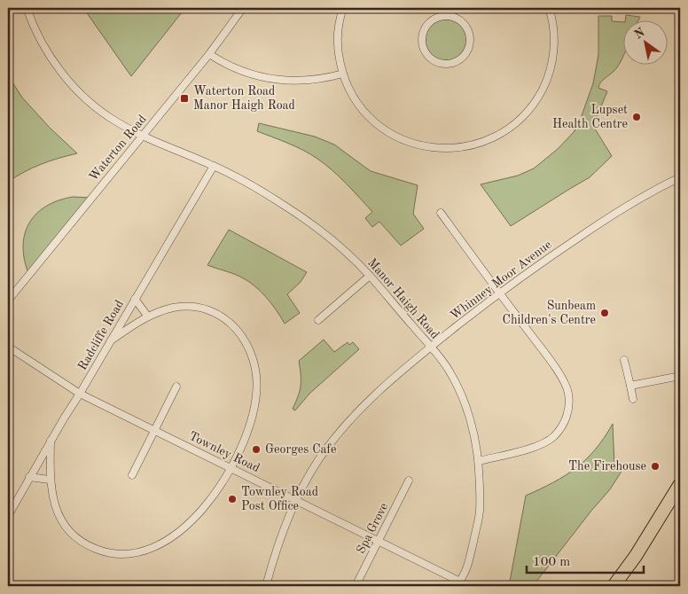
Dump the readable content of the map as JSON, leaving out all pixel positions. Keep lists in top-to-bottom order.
{
  "streets": {
    "street": [
      "Waterton Road",
      "Whinney Moor Avenue",
      "Manor Haigh Road",
      "Radcliffe Road",
      "Townley Road",
      "Spa Grove"
    ]
  },
  "crossings": [
    ["Waterton Road", "Manor Haigh Road"],
    ["Whinney Moor Avenue", "Manor Haigh Road"],
    ["Whinney Moor Avenue", "Townley Road"],
    ["Manor Haigh Road", "Radcliffe Road"],
    ["Manor Haigh Road", "Townley Road"],
    ["Radcliffe Road", "Townley Road"],
    ["Townley Road", "Spa Grove"]
  ],
  "places": {
    "transit": ["Waterton Road Manor Haigh Road"],
    "other": [
      "Lupset Health Centre",
      "Sunbeam Children's Centre",
      "Georges Cafe",
      "The Firehouse",
      "Townley Road Post Office"
    ]
  },
  "scale_bar": "100 m",
  "north": "top left"
}
